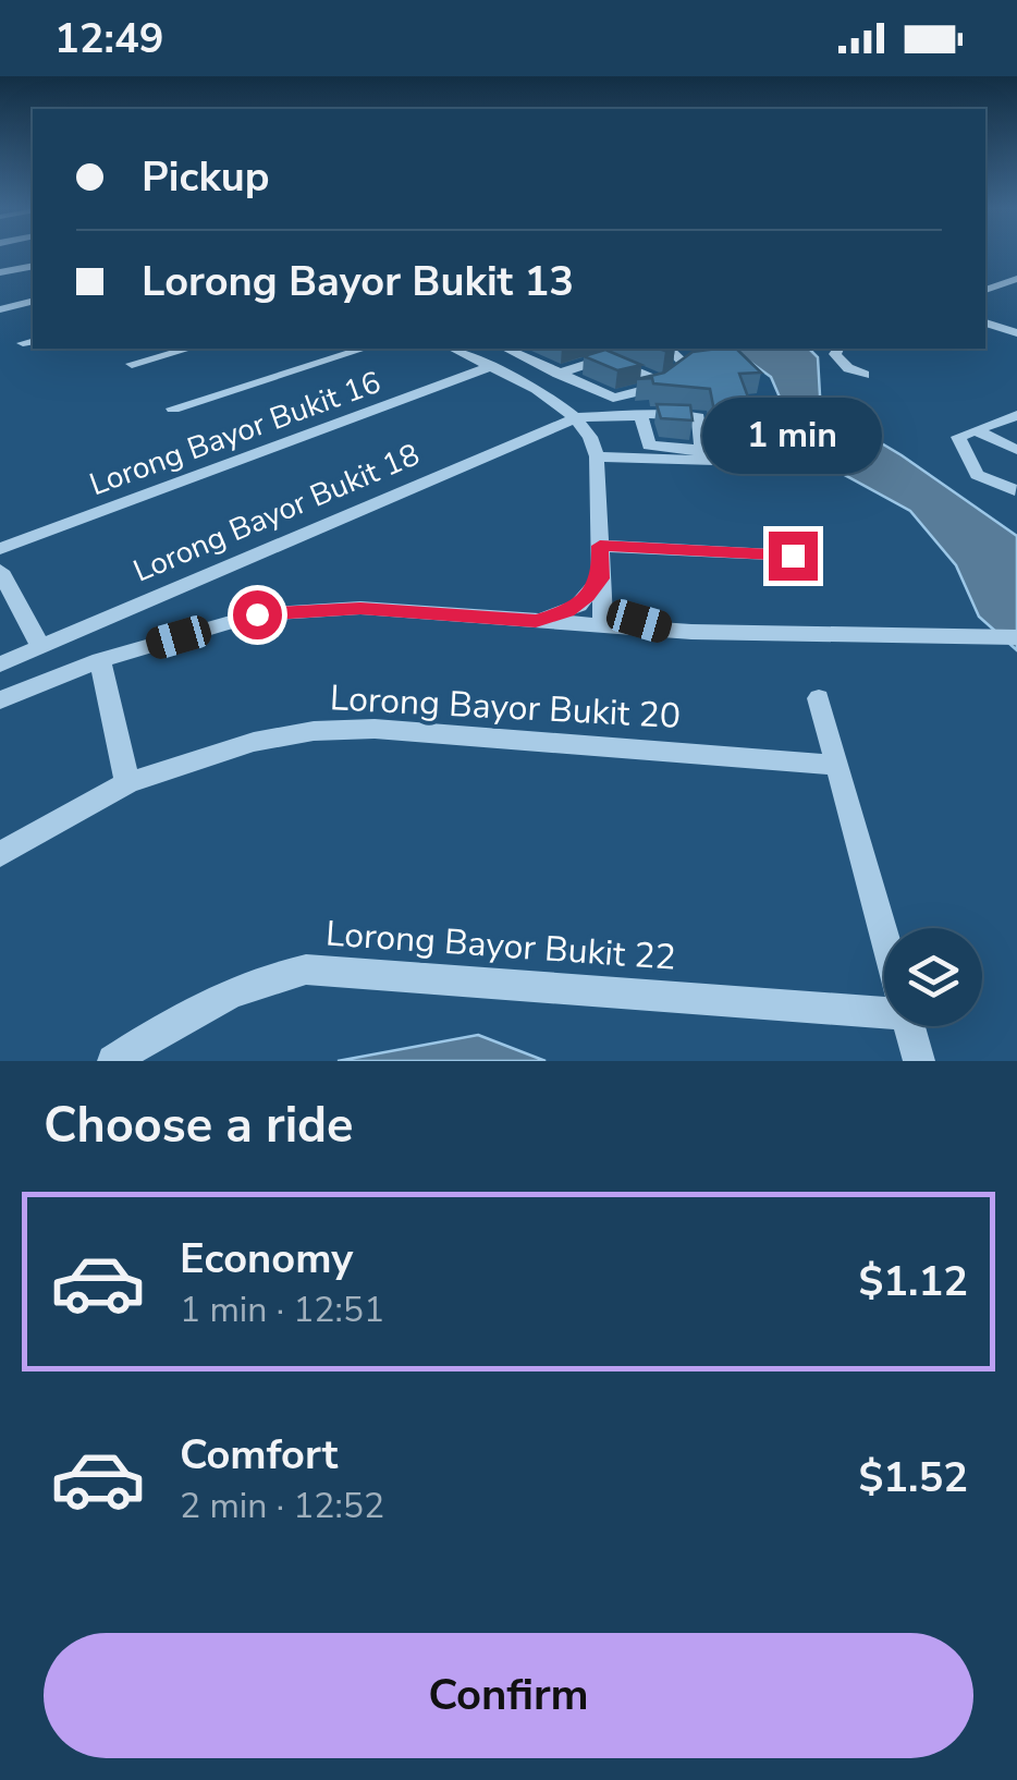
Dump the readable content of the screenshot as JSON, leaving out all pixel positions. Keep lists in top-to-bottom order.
{
  "streets": {
    "street": [
      "Lorong Bayor Bukit 16",
      "Lorong Bayor Bukit 18",
      "Lorong Bayor Bukit 20",
      "Lorong Bayor Bukit 22"
    ]
  },
  "page": {
    "status": "12:49",
    "banner": ["Pickup", "Lorong Bayor Bukit 13"],
    "bubble": "1 min",
    "heading": "Choose a ride",
    "list": [
      {
        "name": "Economy",
        "note": "1 min · 12:51",
        "value": "$1.12"
      },
      {
        "name": "Comfort",
        "note": "2 min · 12:52",
        "value": "$1.52"
      }
    ],
    "buttons": "Confirm"
  }
}
